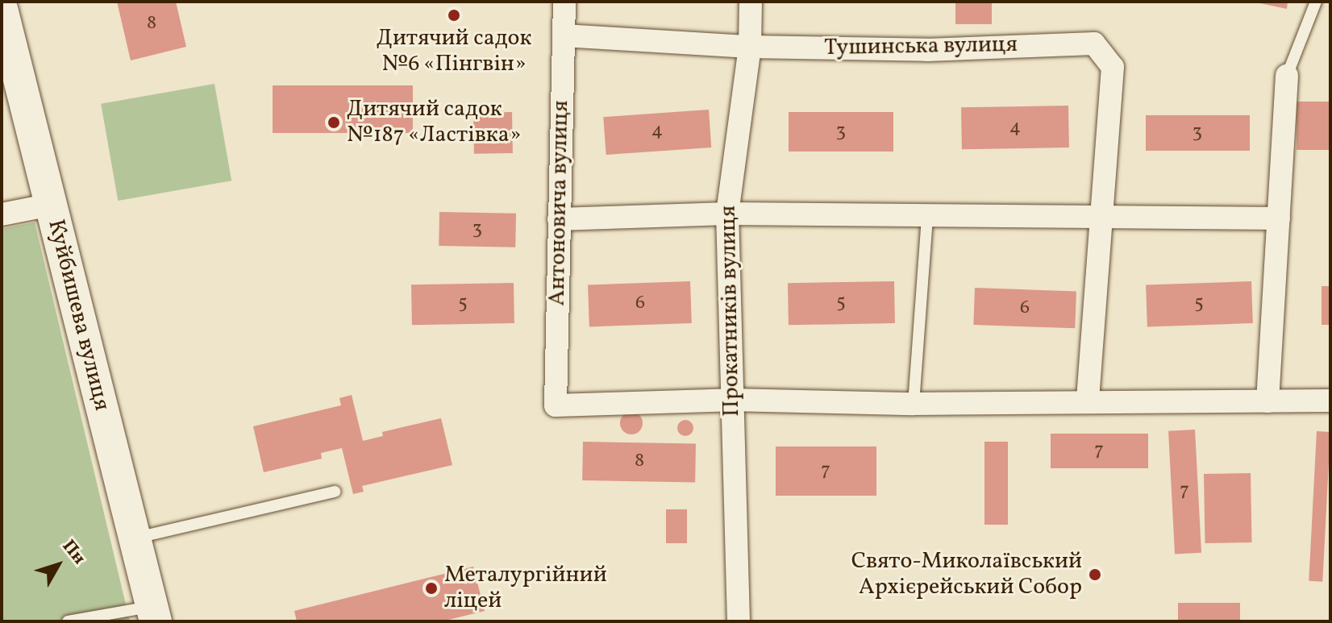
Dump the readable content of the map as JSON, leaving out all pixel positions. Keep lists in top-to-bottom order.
{
  "streets": {
    "main road": ["Куйбишева вулиця"],
    "street": ["Тушинська вулиця", "Антоновича вулиця", "Прокатників вулиця"]
  },
  "crossings": [
    ["Тушинська вулиця", "Антоновича вулиця"],
    ["Тушинська вулиця", "Прокатників вулиця"],
    ["Антоновича вулиця", "Прокатників вулиця"]
  ],
  "places": [
    "Дитячий садок №6 «Пінгвін»",
    "Дитячий садок №187 «Ластівка»",
    "Свято-Миколаївський Архієрейський Собор",
    "Металургійний ліцей"
  ],
  "house_numbers": [
    "8",
    "4",
    "4",
    "3",
    "3",
    "3",
    "5",
    "5",
    "6",
    "5",
    "6",
    "7",
    "8",
    "7",
    "7"
  ],
  "north": "top right"
}
